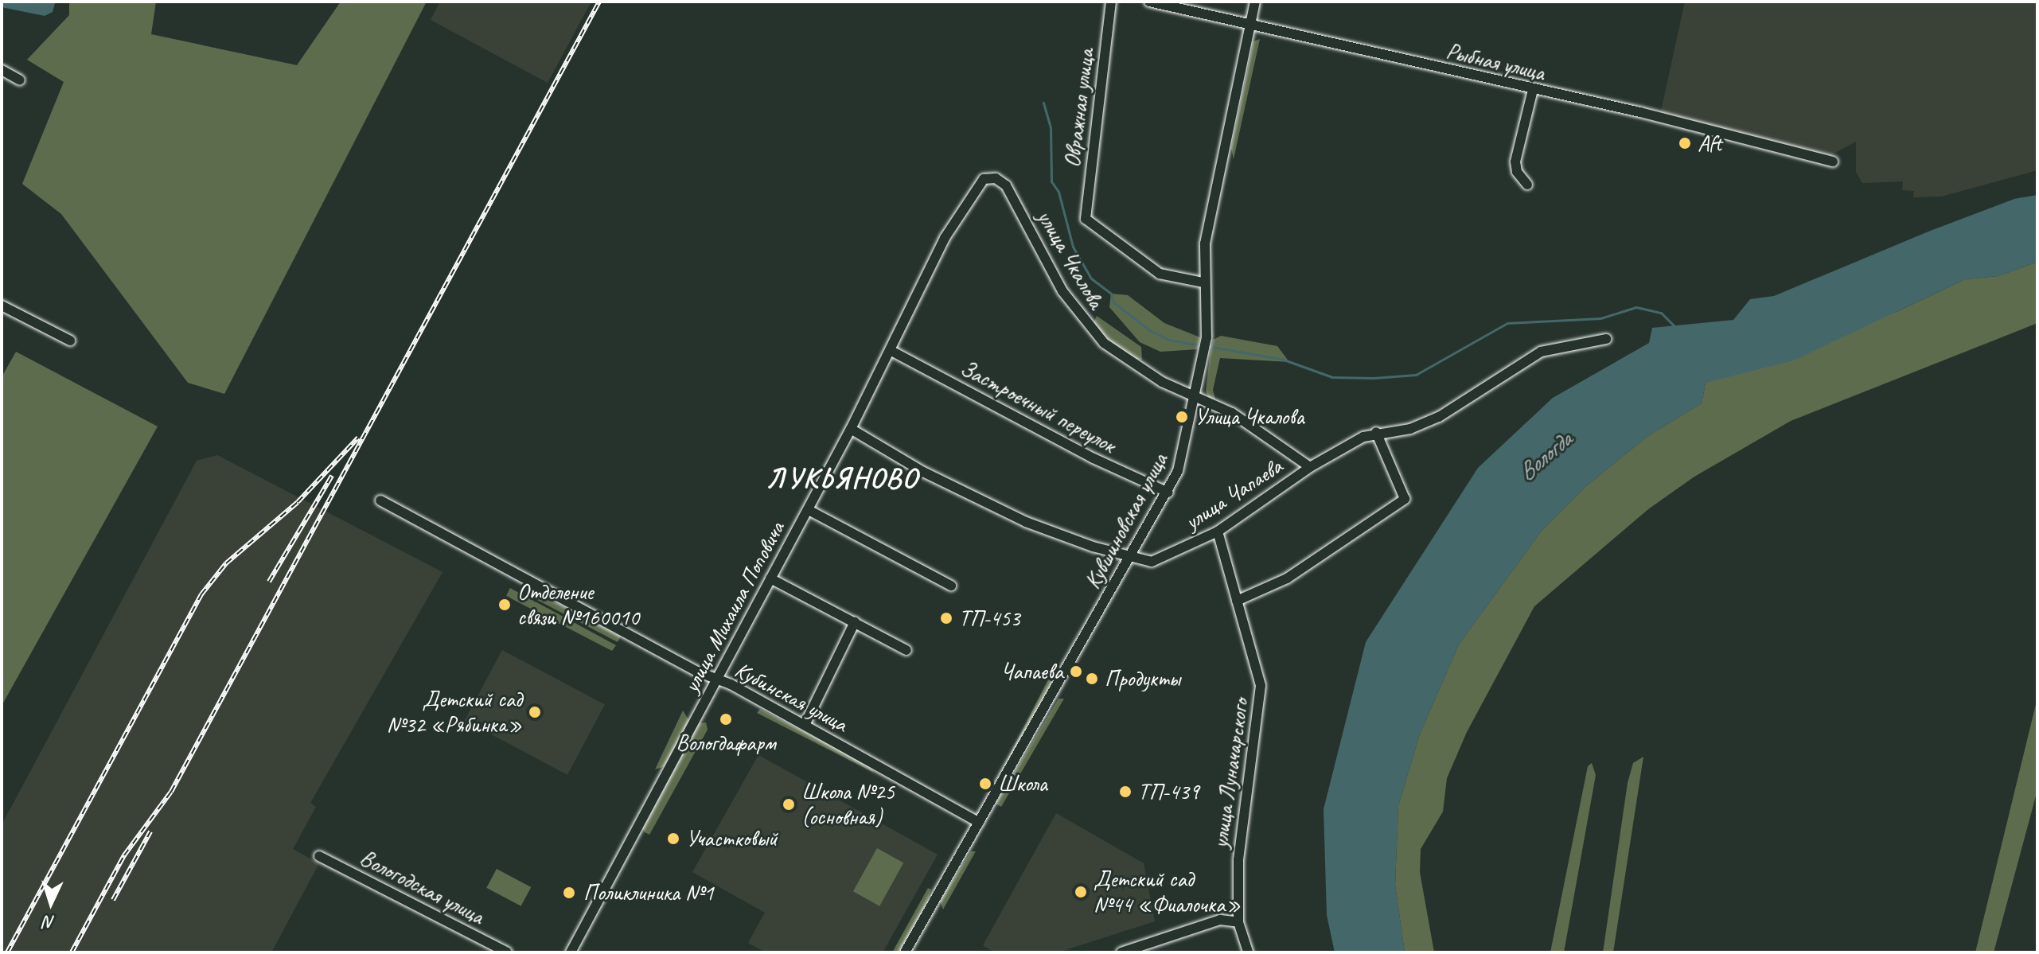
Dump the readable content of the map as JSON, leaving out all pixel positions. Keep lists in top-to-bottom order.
{
  "streets": {
    "street": [
      "Рыбная улица",
      "Овражная улица",
      "улица Чкалова",
      "Застроечный переулок",
      "улица Чапаева",
      "Кувшиновская улица",
      "улица Михаила Поповича",
      "Кубинская улица",
      "улица Луначарского",
      "Вологодская улица"
    ]
  },
  "crossings": [
    ["Рыбная улица", "Кувшиновская улица"],
    ["Овражная улица", "Кувшиновская улица"],
    ["улица Чкалова", "улица Чапаева"],
    ["улица Чкалова", "Кувшиновская улица"],
    ["улица Чкалова", "улица Михаила Поповича"],
    ["Застроечный переулок", "Кувшиновская улица"],
    ["Застроечный переулок", "улица Михаила Поповича"],
    ["улица Чапаева", "Кувшиновская улица"],
    ["улица Чапаева", "улица Михаила Поповича"],
    ["улица Чапаева", "улица Луначарского"],
    ["Кувшиновская улица", "Кубинская улица"],
    ["улица Михаила Поповича", "Кубинская улица"]
  ],
  "districts": ["ЛУКЬЯНОВО"],
  "water": ["Вологда"],
  "places": [
    "Aft",
    "Улица Чкалова",
    "Отделение связи №160010",
    "ТП-453",
    "Чапаева",
    "Продукты",
    "Детский сад №32 «Рябинка»",
    "Вологдафарм",
    "Школа",
    "ТП-439",
    "Школа №25 (основная)",
    "Участковый",
    "Детский сад №44 «Фиалочка»",
    "Поликлиника №1"
  ],
  "north": "bottom"
}
